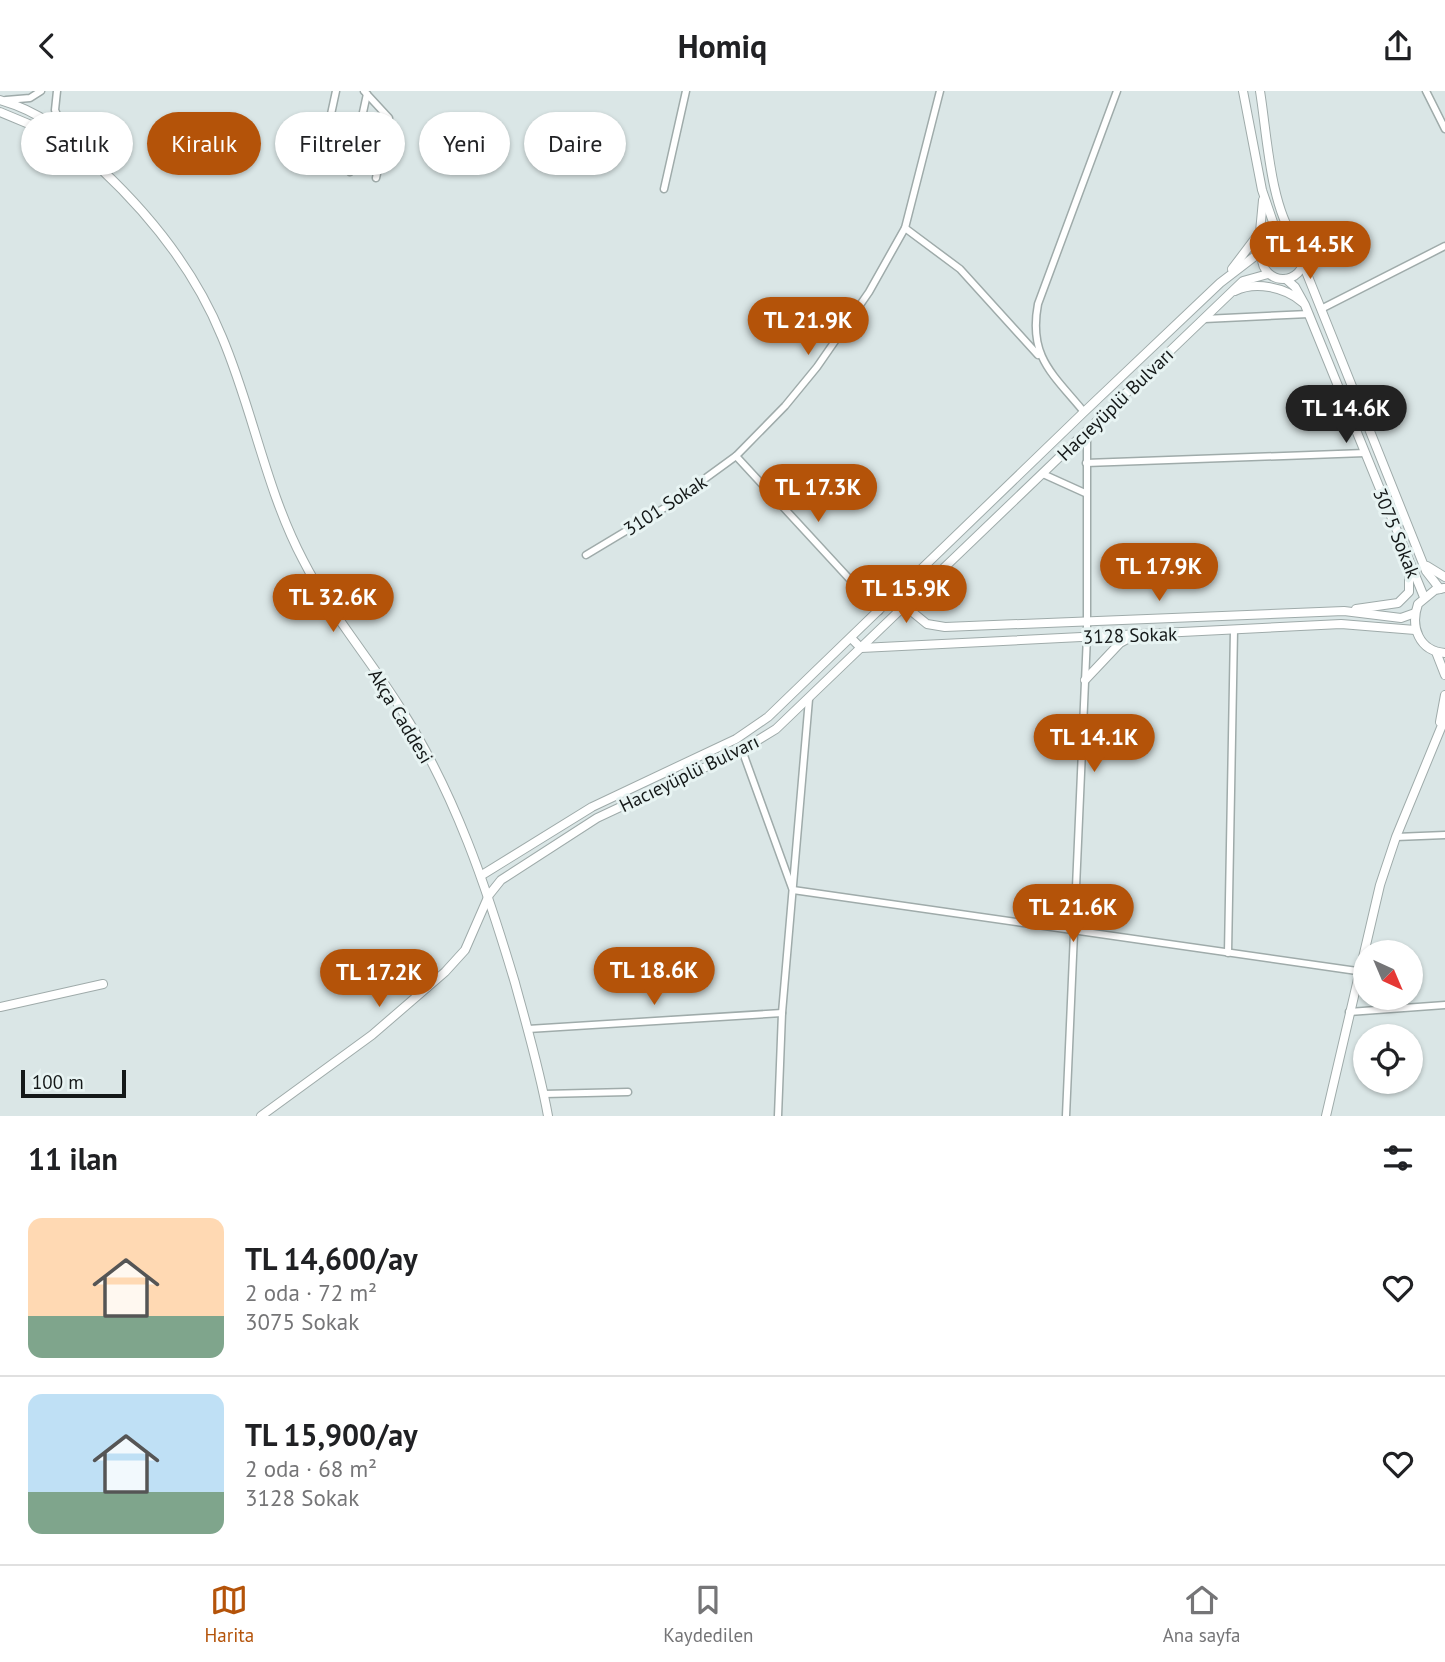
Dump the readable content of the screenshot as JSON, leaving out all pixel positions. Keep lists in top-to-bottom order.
{
  "streets": {
    "street": [
      "Hacıeyüplü Bulvarı",
      "3101 Sokak",
      "3075 Sokak",
      "3128 Sokak",
      "Akça Caddesi"
    ]
  },
  "crossings": [
    ["Hacıeyüplü Bulvarı", "3075 Sokak"],
    ["Hacıeyüplü Bulvarı", "3128 Sokak"],
    ["Hacıeyüplü Bulvarı", "Akça Caddesi"],
    ["3075 Sokak", "3128 Sokak"]
  ],
  "scale_bar": "100 m",
  "north": "bottom right",
  "page": {
    "header": "Homiq",
    "chip": [
      "Satılık",
      "Kiralık",
      "Filtreler",
      "Yeni",
      "Daire"
    ],
    "price": [
      "TL 14.5K",
      "TL 21.9K",
      "TL 14.6K",
      "TL 17.3K",
      "TL 17.9K",
      "TL 15.9K",
      "TL 32.6K",
      "TL 14.1K",
      "TL 21.6K",
      "TL 18.6K",
      "TL 17.2K"
    ],
    "scale": "100 m",
    "heading": "11 ilan",
    "list": [
      {
        "name": "TL 14,600/ay",
        "note": "2 oda · 72 m² · 3075 Sokak"
      },
      {
        "name": "TL 15,900/ay",
        "note": "2 oda · 68 m² · 3128 Sokak"
      }
    ],
    "tabs": ["Harita", "Kaydedilen", "Ana sayfa"]
  }
}
